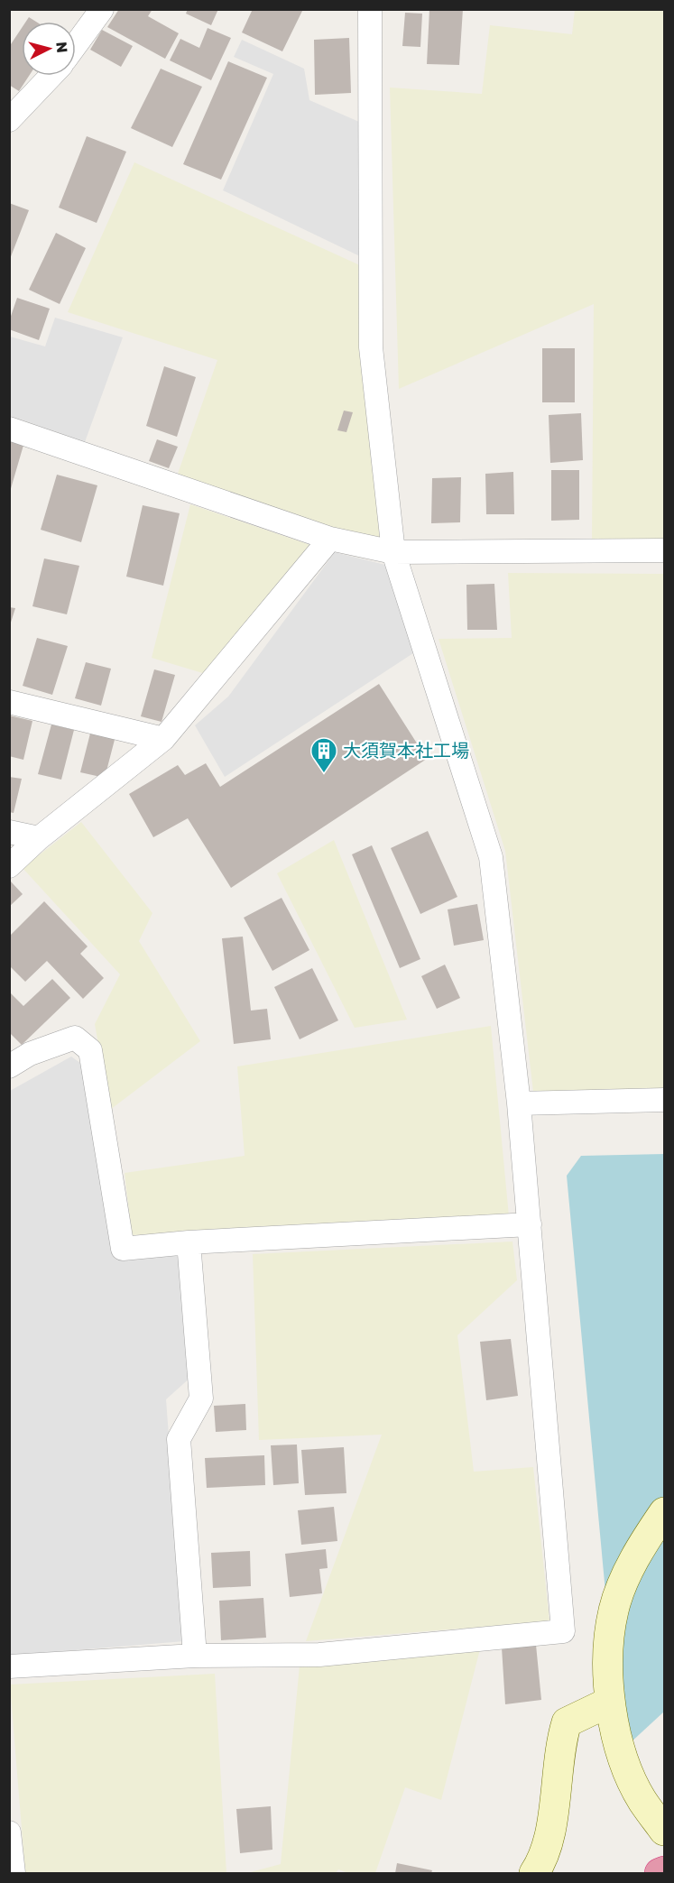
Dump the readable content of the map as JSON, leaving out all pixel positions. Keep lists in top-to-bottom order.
{
  "places": {
    "building": ["大須賀本社工場"]
  },
  "north": "right"
}
